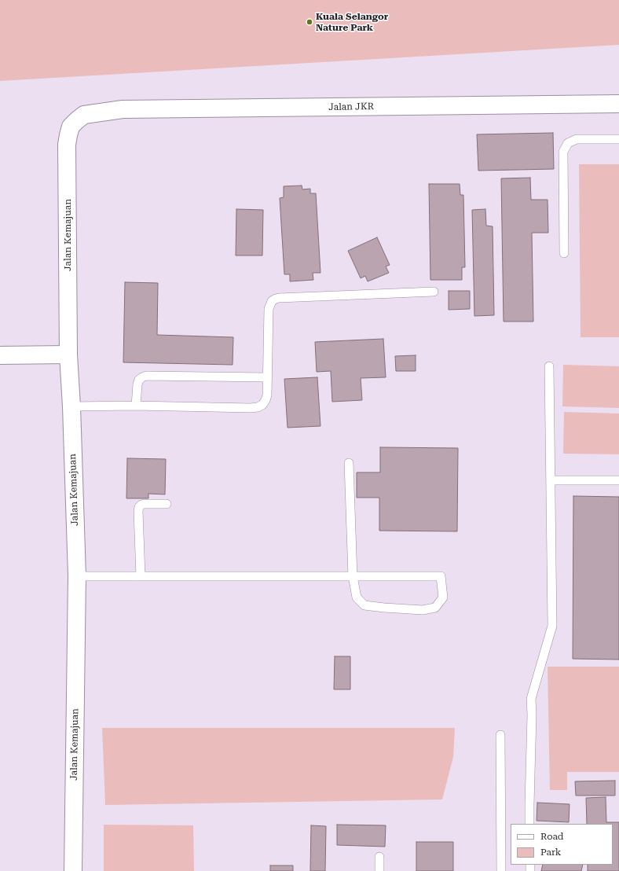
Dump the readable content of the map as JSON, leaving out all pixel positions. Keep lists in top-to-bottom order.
{
  "streets": {
    "street": ["Jalan JKR", "Jalan Kemajuan"]
  },
  "crossings": [
    ["Jalan JKR", "Jalan Kemajuan"]
  ],
  "places": ["Kuala Selangor Nature Park"],
  "legend": ["Road", "Park"]
}
